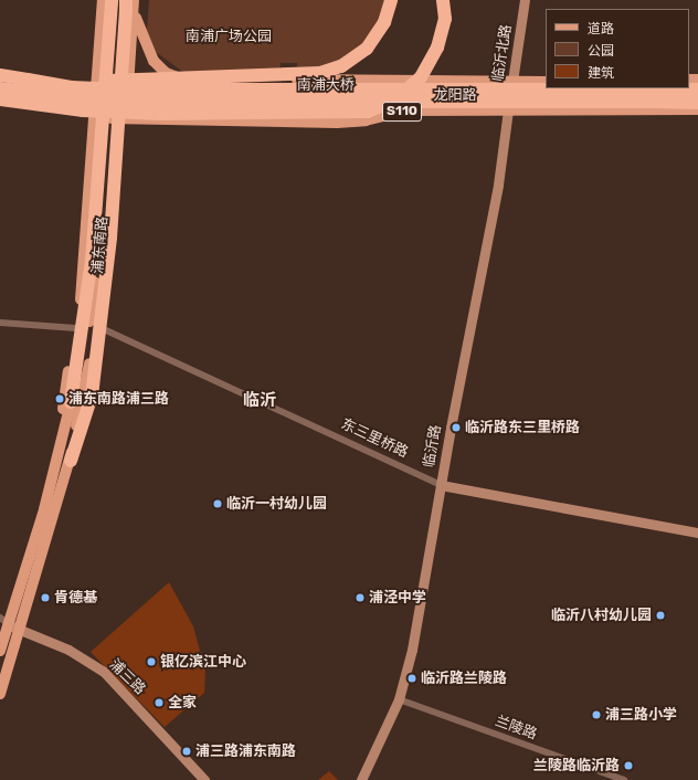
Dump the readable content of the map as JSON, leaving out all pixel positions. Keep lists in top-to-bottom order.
{
  "streets": {
    "highway": ["南浦大桥"],
    "main road": ["龙阳路", "S110", "浦东南路"],
    "street": [
      "临沂北路",
      "东三里桥路",
      "临沂路",
      "浦三路",
      "兰陵路"
    ]
  },
  "crossings": [
    ["临沂北路", "龙阳路"],
    ["临沂北路", "临沂路"],
    ["龙阳路", "浦东南路"],
    ["龙阳路", "临沂路"],
    ["浦东南路", "东三里桥路"],
    ["浦东南路", "浦三路"],
    ["东三里桥路", "临沂路"],
    ["临沂路", "兰陵路"]
  ],
  "districts": ["临沂"],
  "parks": ["南浦广场公园"],
  "places": [
    "浦东南路浦三路",
    "临沂路东三里桥路",
    "临沂一村幼儿园",
    "肯德基",
    "浦泾中学",
    "临沂八村幼儿园",
    "银亿滨江中心",
    "临沂路兰陵路",
    "全家",
    "浦三路小学",
    "浦三路浦东南路",
    "兰陵路临沂路"
  ],
  "legend": ["道路", "公园", "建筑"]
}
